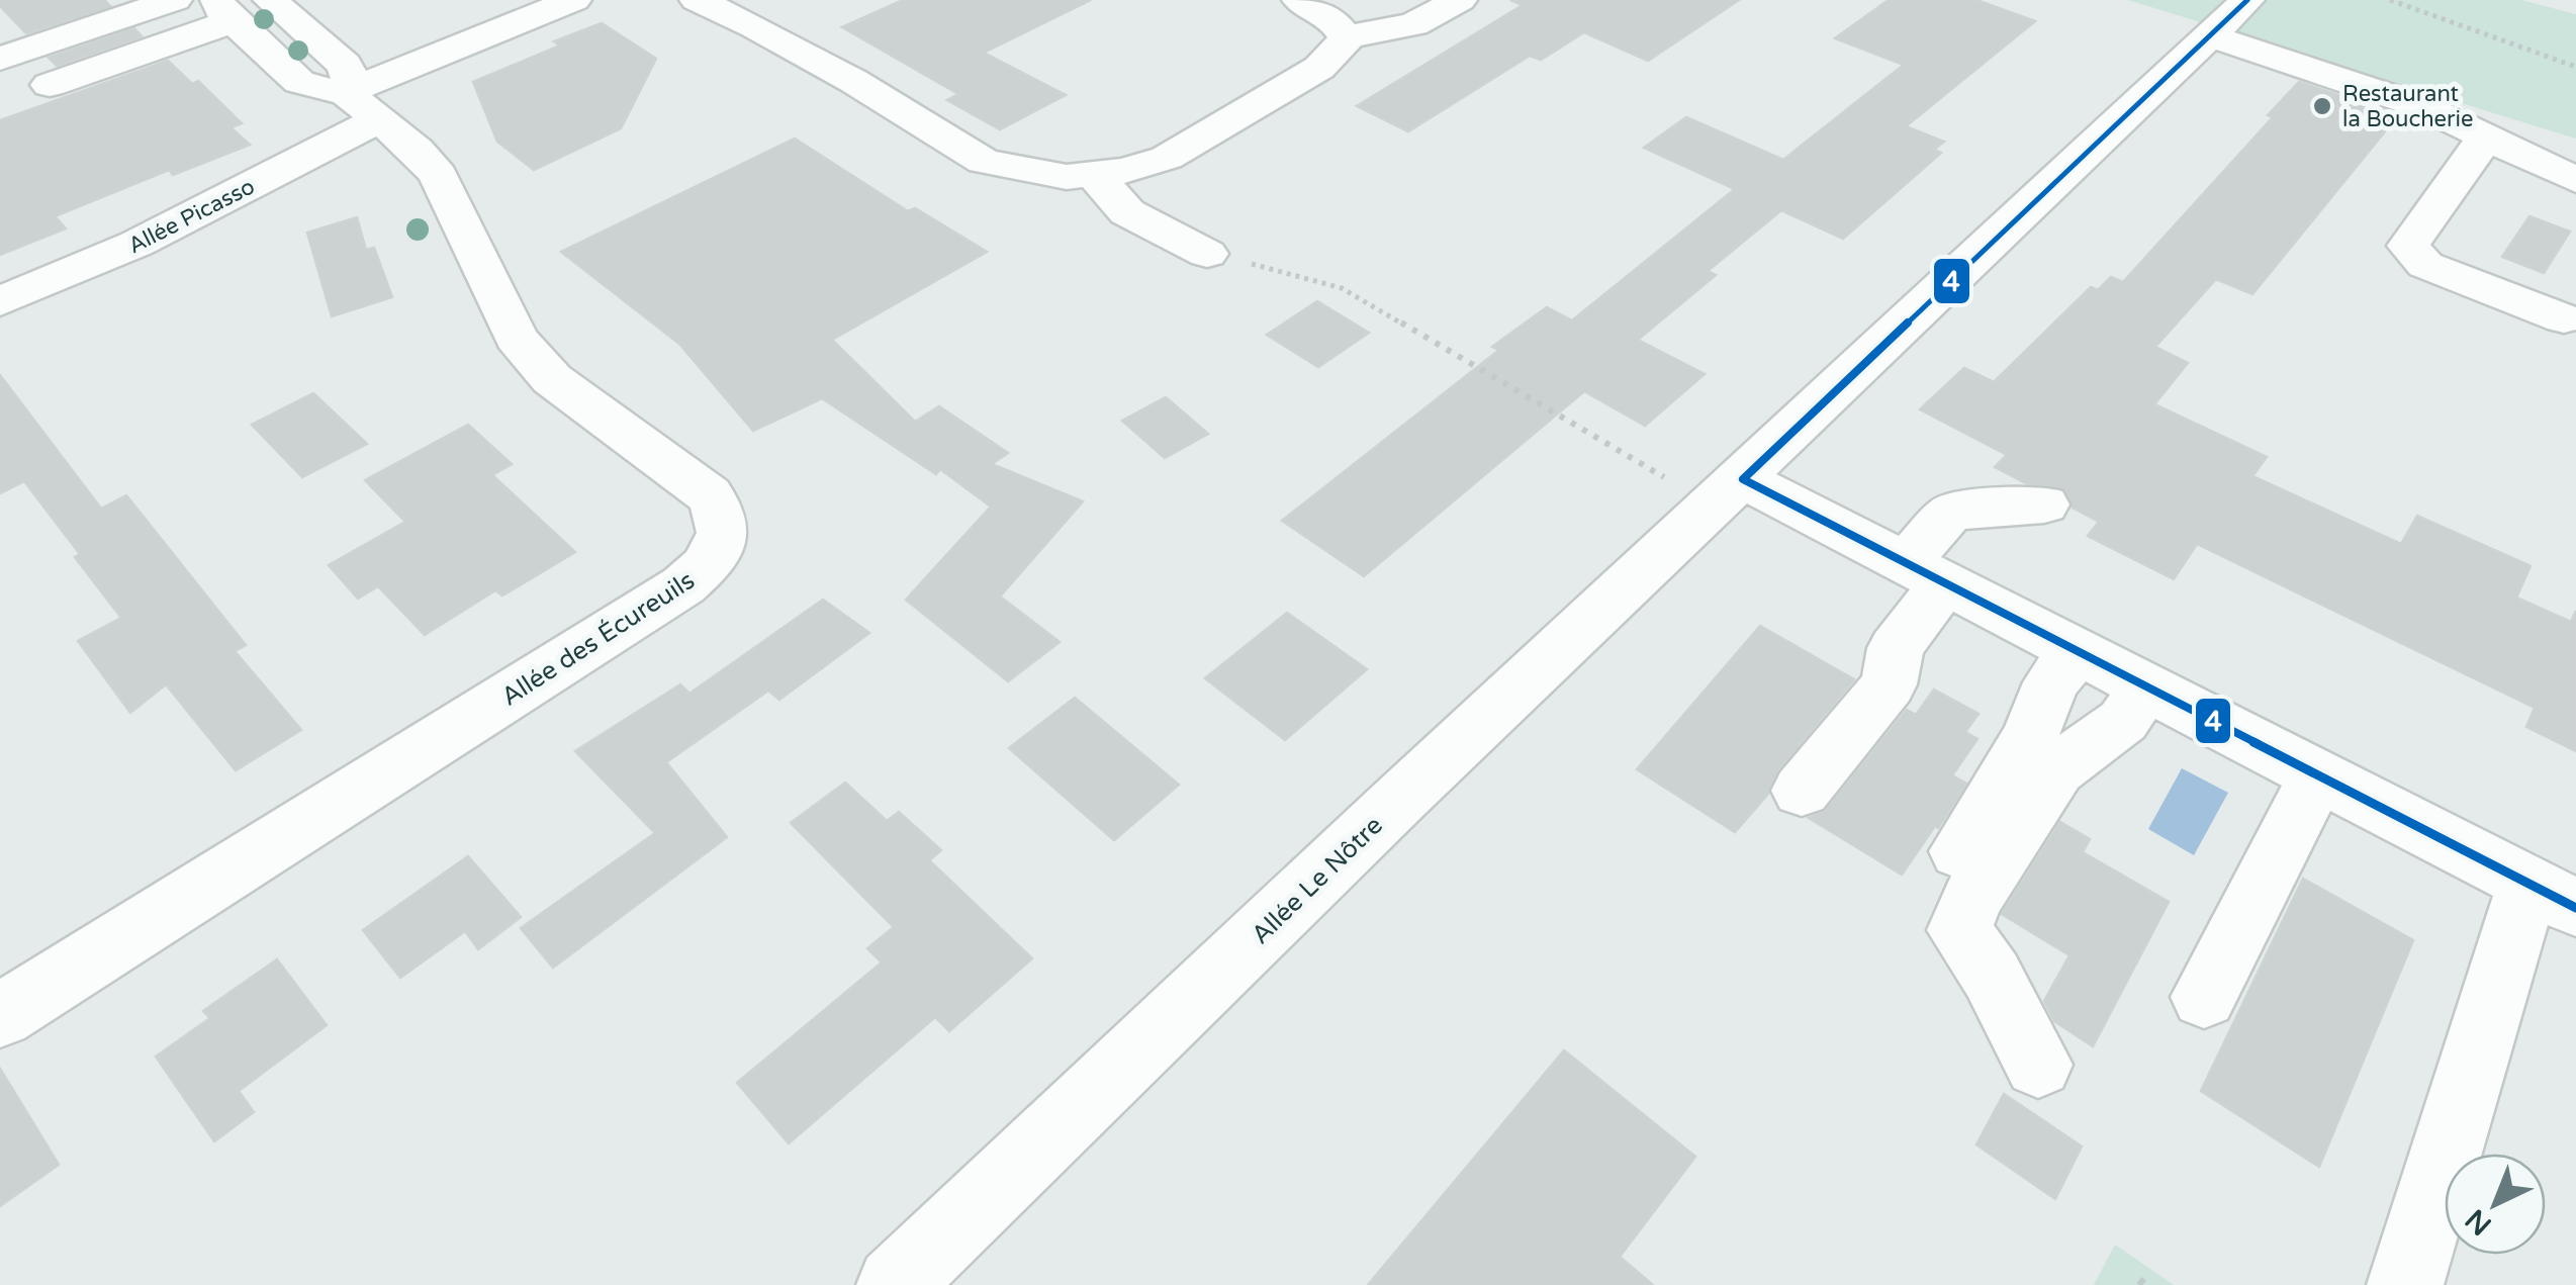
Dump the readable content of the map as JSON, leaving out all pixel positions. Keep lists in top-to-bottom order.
{
  "streets": {
    "street": ["Allée Picasso", "Allée des Écureuils", "Allée Le Nôtre"]
  },
  "crossings": [
    ["Allée Picasso", "Allée des Écureuils"]
  ],
  "places": ["Restaurant la Boucherie"],
  "lines": ["transit line 4"],
  "north": "bottom left"
}
